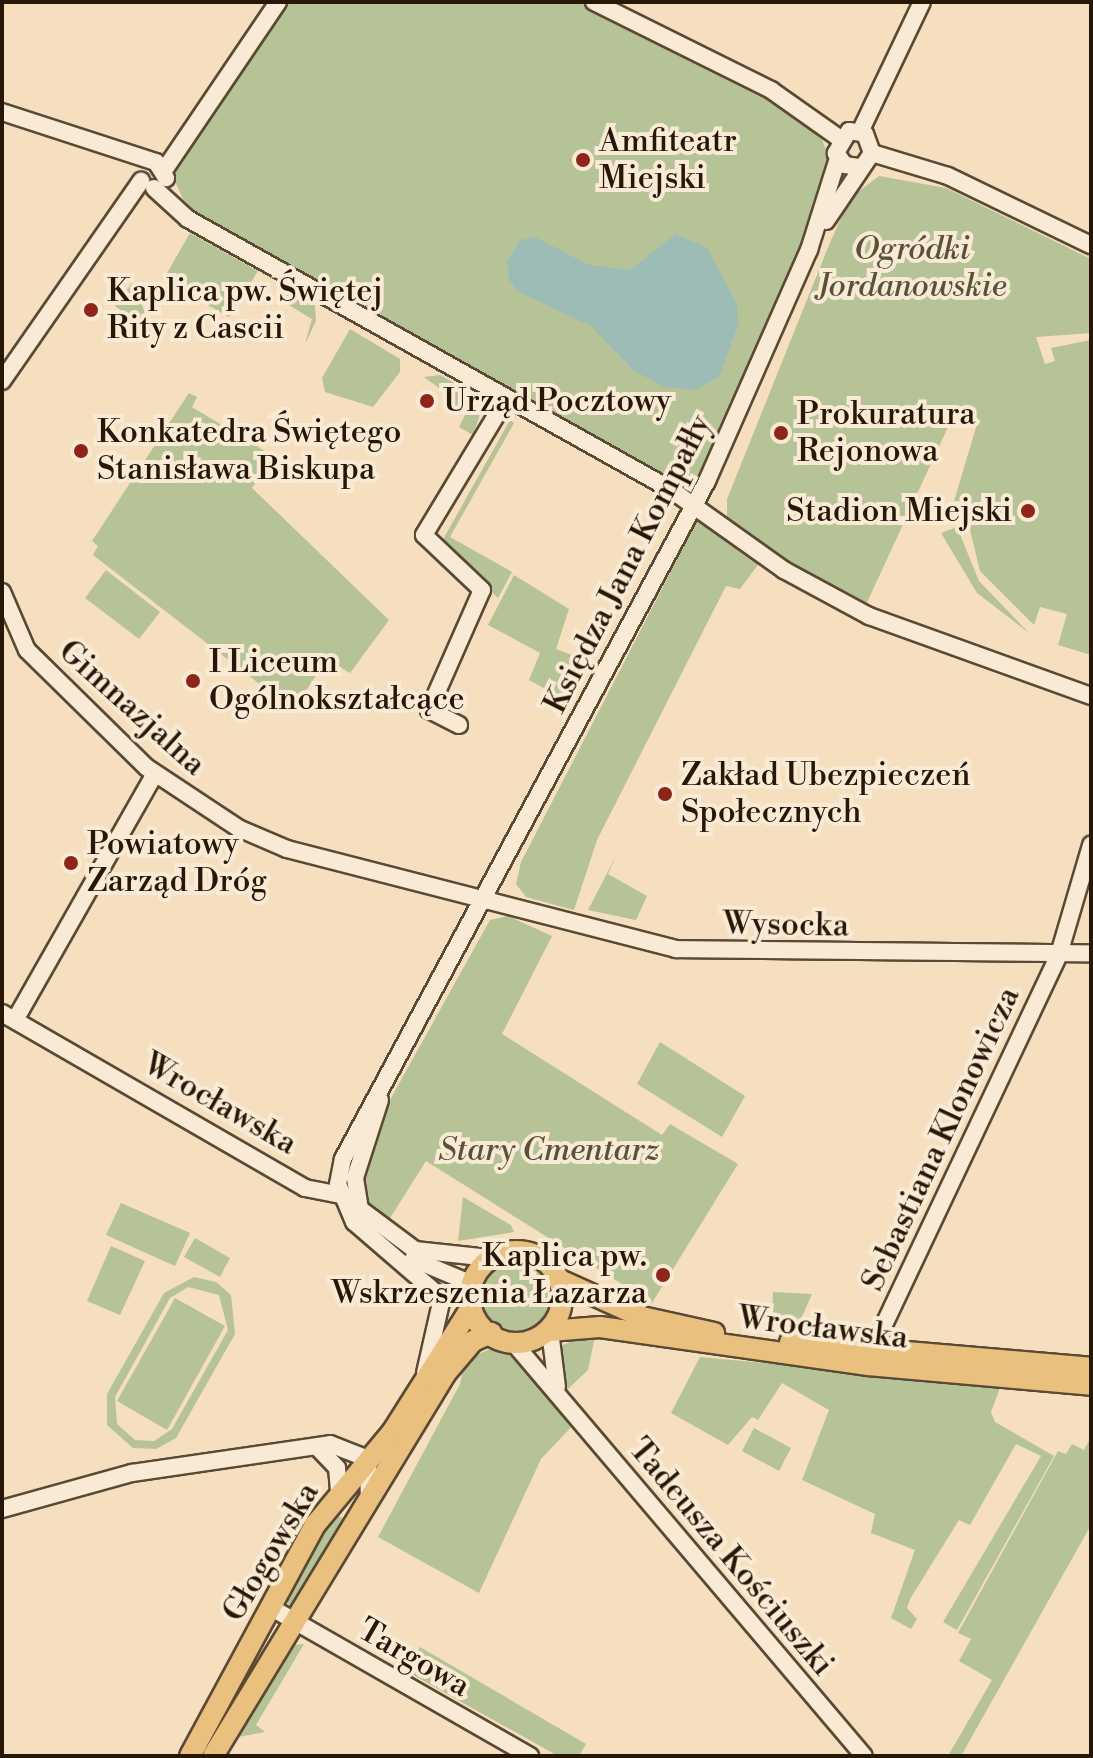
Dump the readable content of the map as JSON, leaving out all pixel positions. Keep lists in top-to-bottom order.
{
  "streets": {
    "main road": ["Wrocławska", "Głogowska"],
    "street": [
      "Księdza Jana Kompałły",
      "Gimnazjalna",
      "Wysocka",
      "Sebastiana Klonowicza",
      "Tadeusza Kościuszki",
      "Targowa"
    ]
  },
  "crossings": [
    ["Księdza Jana Kompałły", "Gimnazjalna"],
    ["Księdza Jana Kompałły", "Wysocka"],
    ["Księdza Jana Kompałły", "Wrocławska"],
    ["Gimnazjalna", "Wysocka"],
    ["Wysocka", "Sebastiana Klonowicza"],
    ["Wrocławska", "Sebastiana Klonowicza"],
    ["Wrocławska", "Głogowska"],
    ["Wrocławska", "Tadeusza Kościuszki"],
    ["Głogowska", "Tadeusza Kościuszki"],
    ["Głogowska", "Targowa"]
  ],
  "parks": ["Ogródki Jordanowskie", "Stary Cmentarz"],
  "places": [
    "Amfiteatr Miejski",
    "Kaplica pw. Świętej Rity z Cascii",
    "Urząd Pocztowy",
    "Prokuratura Rejonowa",
    "Konkatedra Świętego Stanisława Biskupa",
    "Stadion Miejski",
    "I Liceum Ogólnokształcące",
    "Zakład Ubezpieczeń Społecznych",
    "Powiatowy Zarząd Dróg",
    "Kaplica pw. Wskrzeszenia Łazarza"
  ]
}
